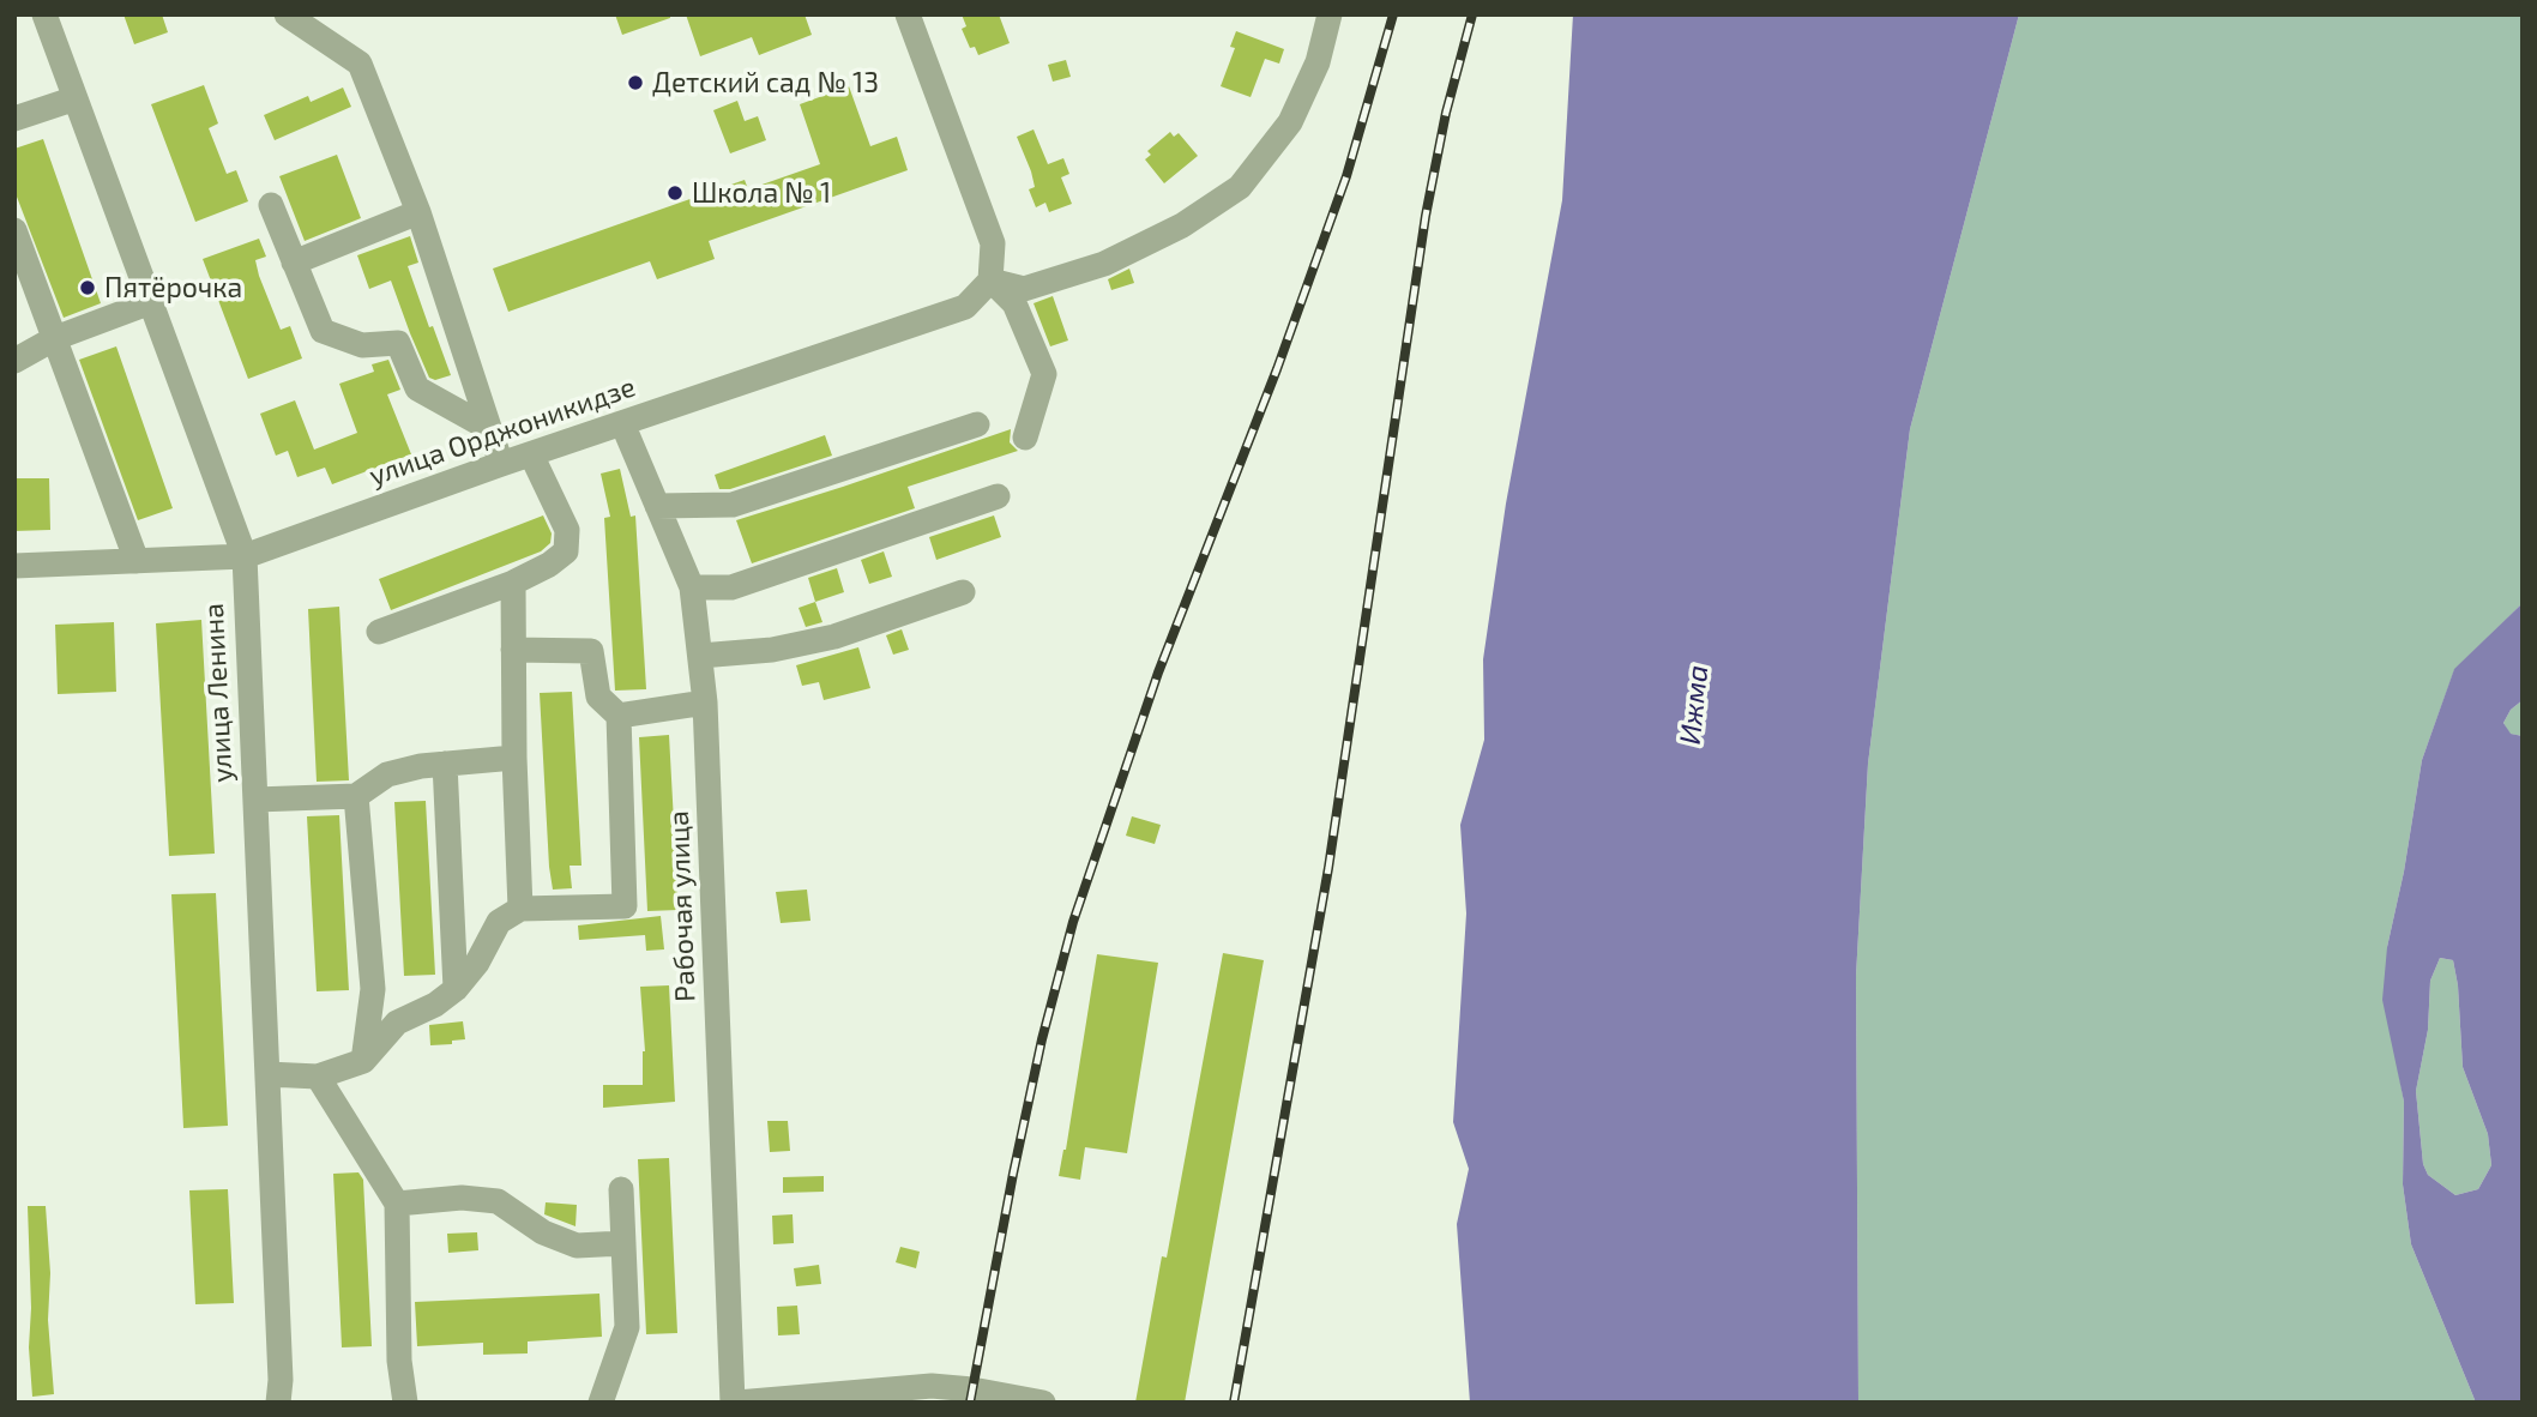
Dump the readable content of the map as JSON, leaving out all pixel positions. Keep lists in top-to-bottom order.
{
  "streets": {
    "street": ["улица Орджоникидзе", "улица Ленина", "Рабочая улица"]
  },
  "crossings": [
    ["улица Орджоникидзе", "улица Ленина"],
    ["улица Орджоникидзе", "Рабочая улица"]
  ],
  "water": ["Ижма"],
  "places": ["Детский сад № 13", "Школа № 1", "Пятёрочка"]
}
